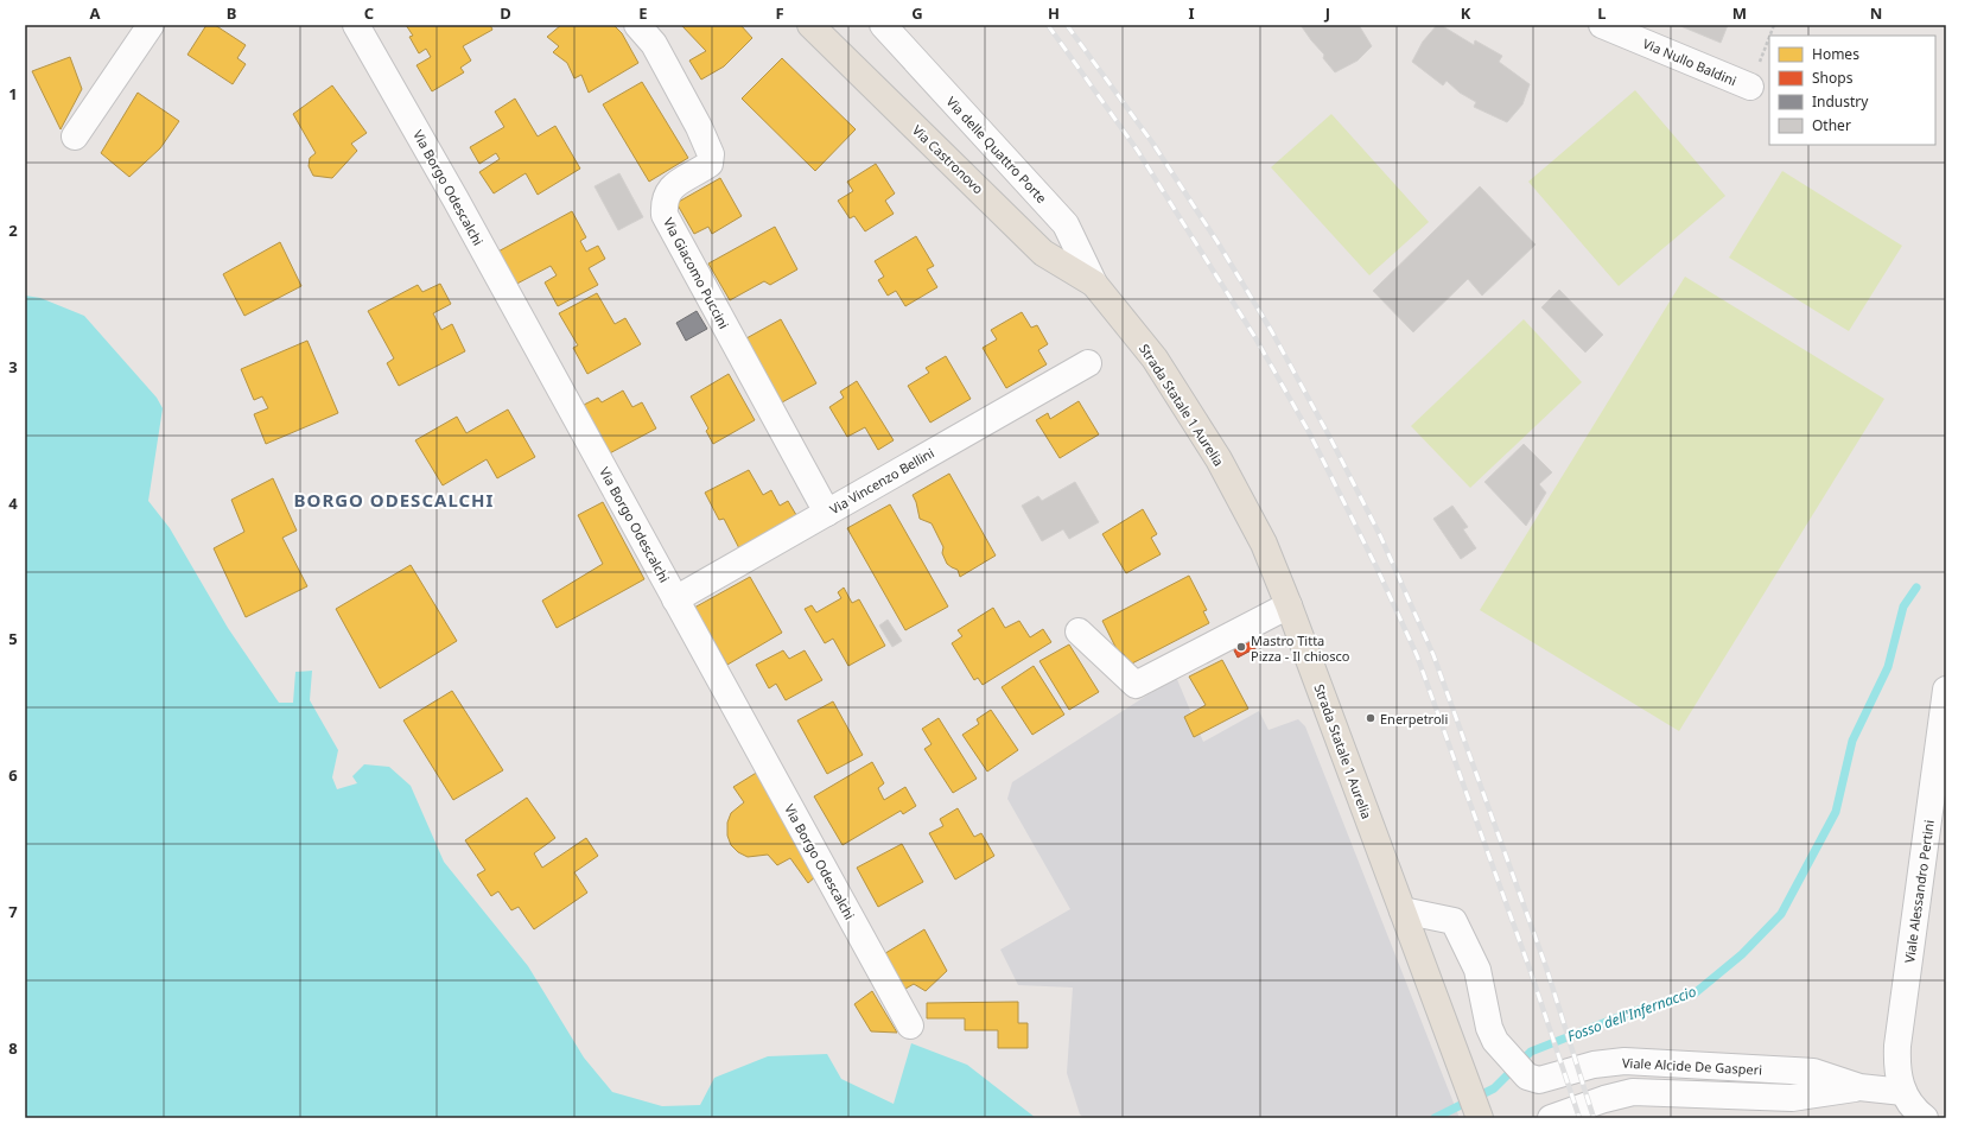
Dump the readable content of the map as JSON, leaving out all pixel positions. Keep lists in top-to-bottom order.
{
  "streets": {
    "main road": ["Via Castronovo", "Strada Statale 1 Aurelia"],
    "street": [
      "Via Nullo Baldini",
      "Via delle Quattro Porte",
      "Via Borgo Odescalchi",
      "Via Giacomo Puccini",
      "Via Vincenzo Bellini",
      "Viale Alessandro Pertini",
      "Viale Alcide De Gasperi"
    ]
  },
  "crossings": [
    ["Via delle Quattro Porte", "Via Castronovo"],
    ["Via delle Quattro Porte", "Strada Statale 1 Aurelia"],
    ["Via Castronovo", "Strada Statale 1 Aurelia"],
    ["Via Borgo Odescalchi", "Via Vincenzo Bellini"],
    ["Via Giacomo Puccini", "Via Vincenzo Bellini"],
    ["Strada Statale 1 Aurelia", "Viale Alcide De Gasperi"],
    ["Viale Alessandro Pertini", "Viale Alcide De Gasperi"]
  ],
  "districts": ["BORGO ODESCALCHI"],
  "water": ["Fosso dell'Infernaccio"],
  "places": ["Mastro Titta Pizza - Il chiosco", "Enerpetroli"],
  "legend": [
    "Homes",
    "Shops",
    "Industry",
    "Other"
  ],
  "grid": {
    "columns": [
      "A",
      "B",
      "C",
      "D",
      "E",
      "F",
      "G",
      "H",
      "I",
      "J",
      "K",
      "L",
      "M",
      "N"
    ],
    "rows": [
      "1",
      "2",
      "3",
      "4",
      "5",
      "6",
      "7",
      "8"
    ]
  }
}
